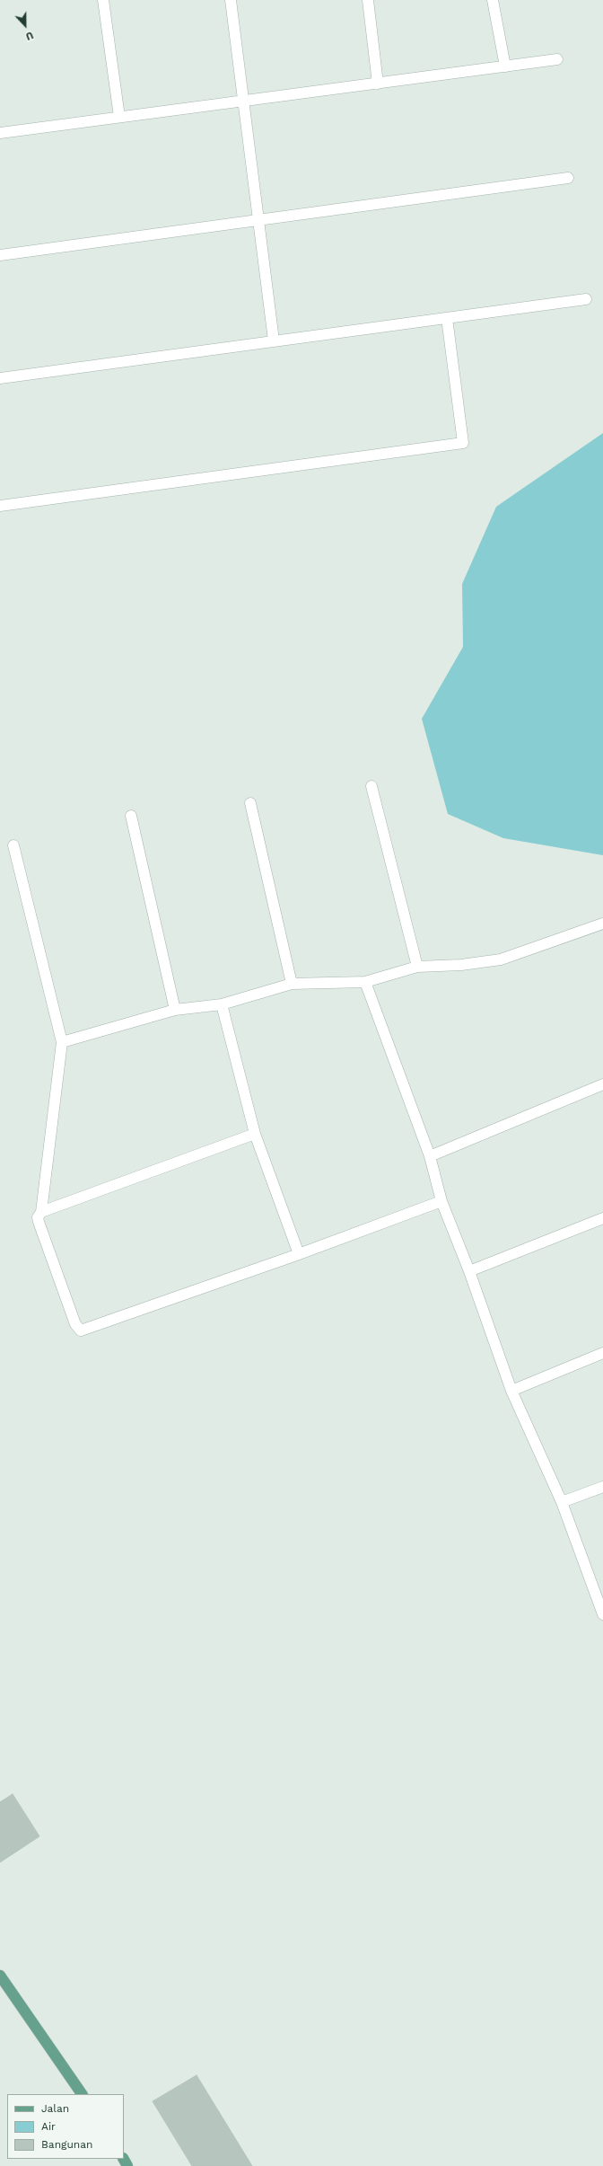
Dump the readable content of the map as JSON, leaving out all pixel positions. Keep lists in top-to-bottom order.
{
  "legend": ["Jalan", "Air", "Bangunan"],
  "north": "bottom"
}
